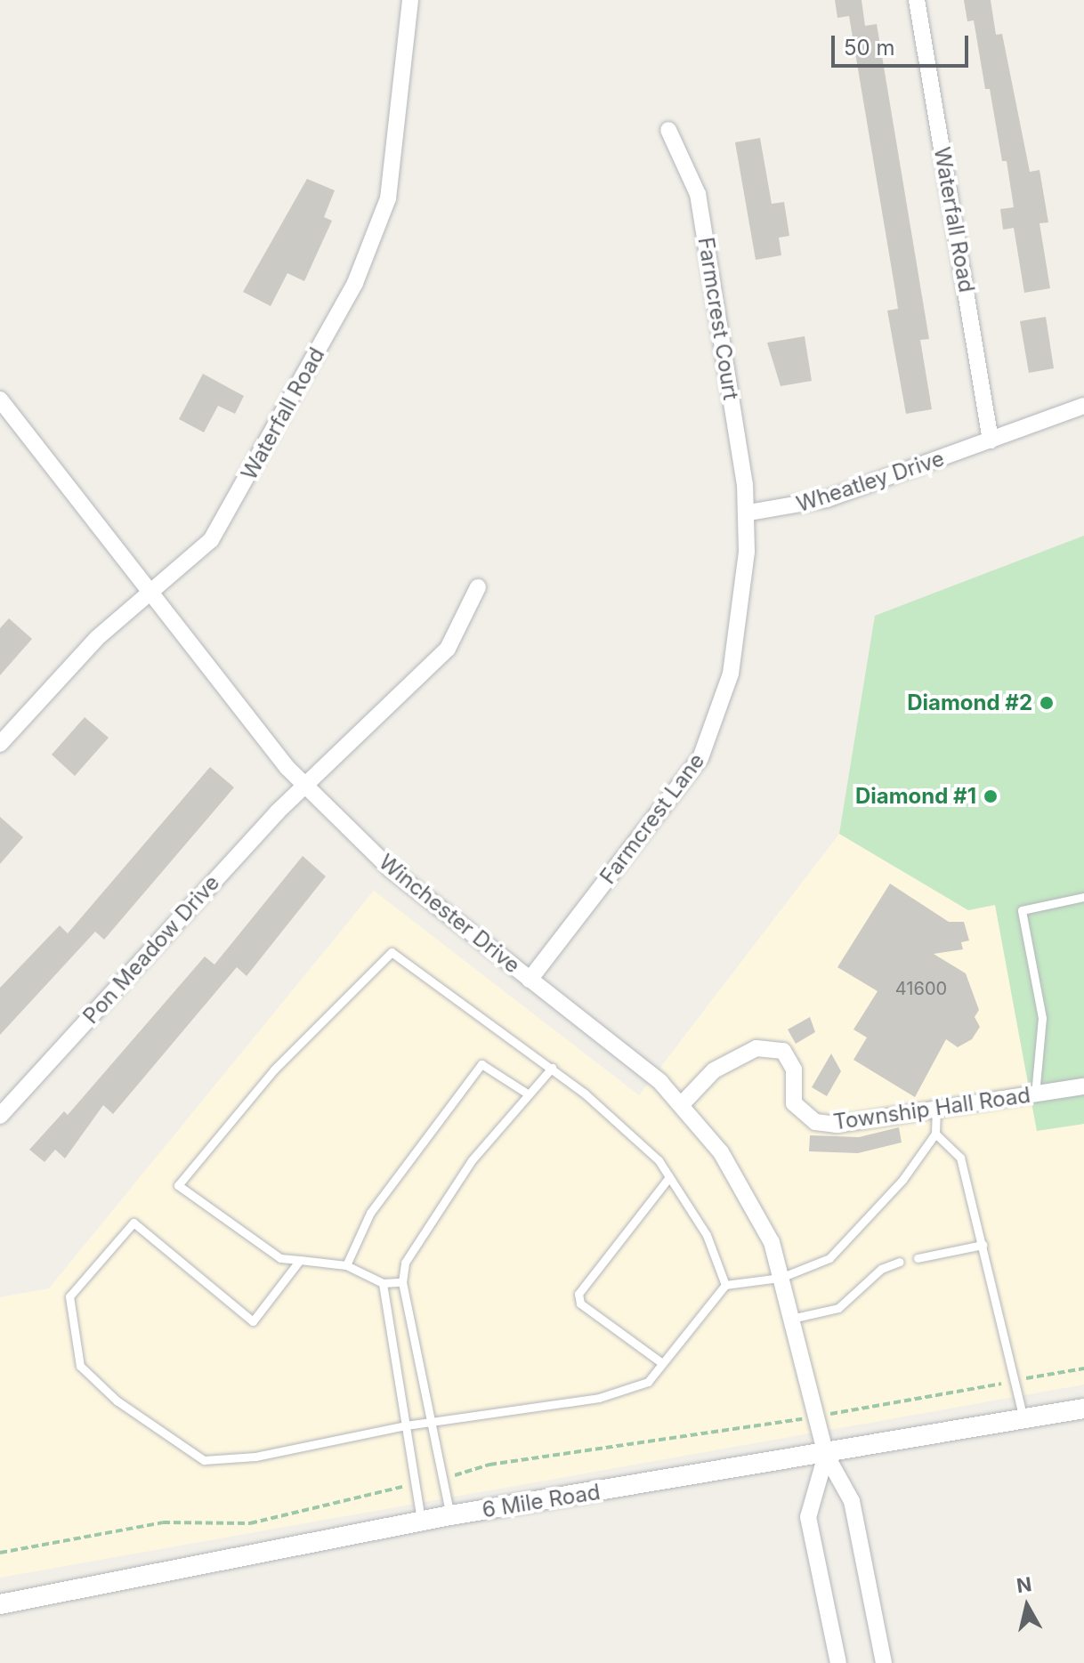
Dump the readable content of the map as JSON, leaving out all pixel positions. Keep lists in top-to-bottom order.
{
  "streets": {
    "street": [
      "Waterfall Road",
      "Farmcrest Court",
      "Wheatley Drive",
      "Farmcrest Lane",
      "Winchester Drive",
      "Pon Meadow Drive",
      "Township Hall Road",
      "6 Mile Road"
    ]
  },
  "crossings": [
    ["Waterfall Road", "Wheatley Drive"],
    ["Waterfall Road", "Winchester Drive"],
    ["Farmcrest Court", "Wheatley Drive"],
    ["Farmcrest Court", "Farmcrest Lane"],
    ["Wheatley Drive", "Farmcrest Lane"],
    ["Farmcrest Lane", "Winchester Drive"],
    ["Winchester Drive", "Pon Meadow Drive"],
    ["Winchester Drive", "Township Hall Road"],
    ["Winchester Drive", "6 Mile Road"]
  ],
  "places": ["Diamond #2", "Diamond #1"],
  "house_numbers": ["41600"],
  "scale_bar": "50 m",
  "north": "top"
}
